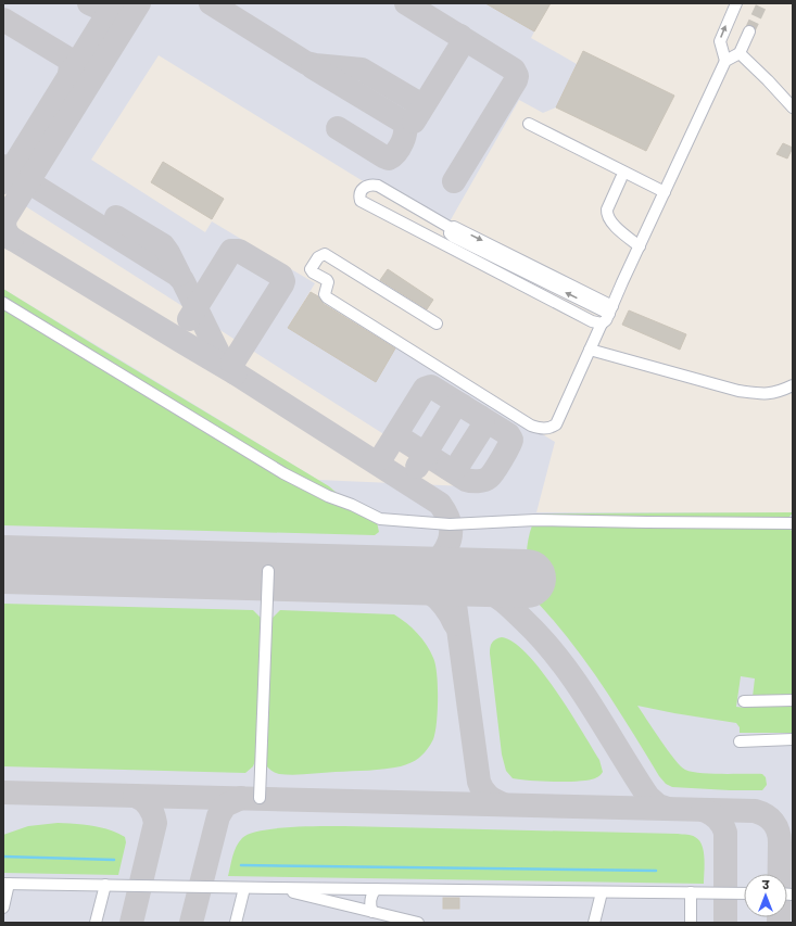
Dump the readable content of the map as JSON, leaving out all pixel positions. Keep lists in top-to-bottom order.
{
  "north": "top"
}
